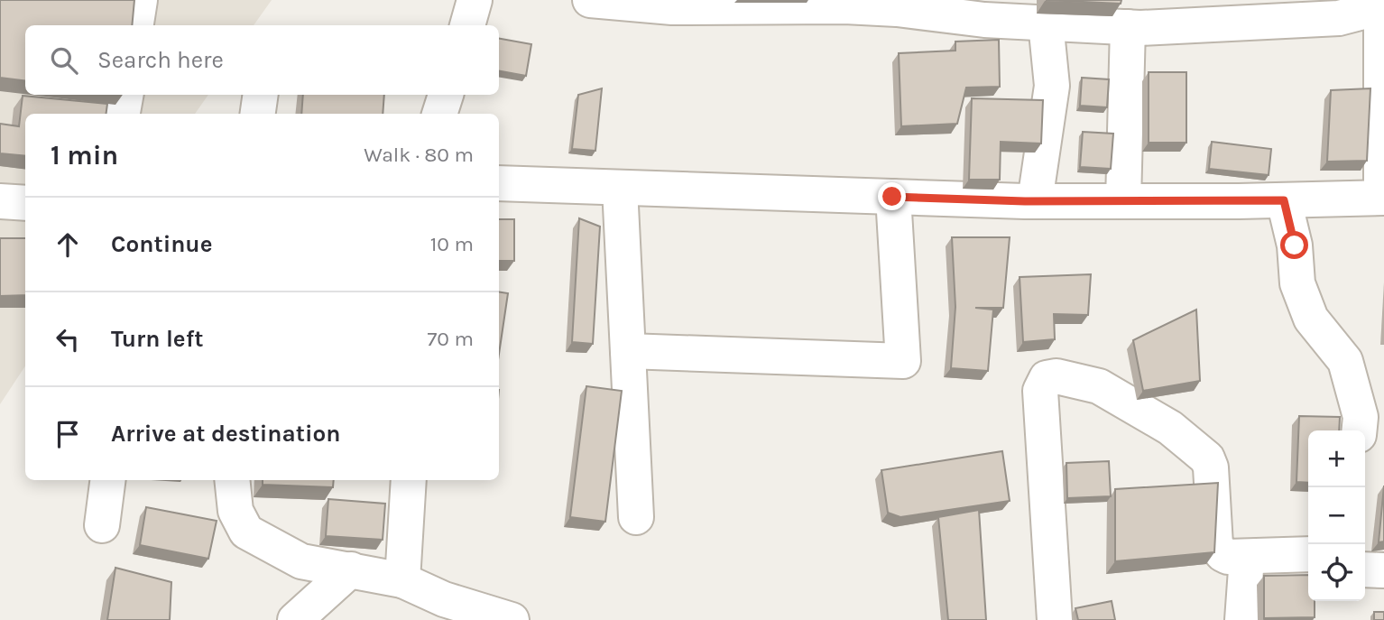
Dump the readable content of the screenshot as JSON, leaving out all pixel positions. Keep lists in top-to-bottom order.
{
  "page": {
    "search": "Search here",
    "heading": ["1 min", "Walk · 80 m"],
    "list": [
      ["Continue", "10 m"],
      ["Turn left", "70 m"],
      "Arrive at destination"
    ],
    "map_buttons": ["+", "−"]
  }
}
